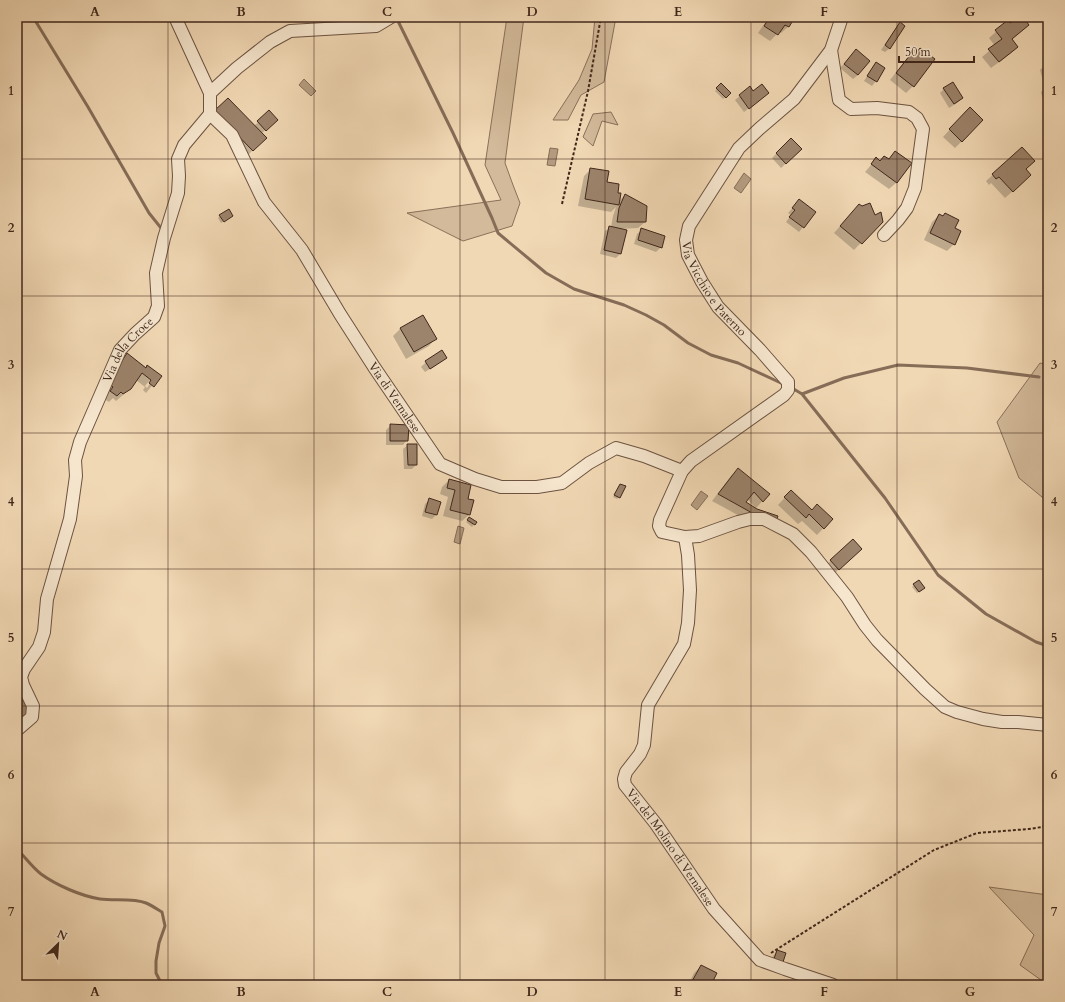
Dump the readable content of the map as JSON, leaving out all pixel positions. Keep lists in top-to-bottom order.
{
  "streets": {
    "street": [
      "Via Vicchio e Paterno",
      "Via della Croce",
      "Via di Vernalese",
      "Via del Molino di Vernalese"
    ]
  },
  "crossings": [
    ["Via Vicchio e Paterno", "Via di Vernalese"],
    ["Via della Croce", "Via di Vernalese"]
  ],
  "scale_bar": "50 m",
  "north": "top right",
  "grid": {
    "columns": [
      "A",
      "B",
      "C",
      "D",
      "E",
      "F",
      "G"
    ],
    "rows": [
      "1",
      "2",
      "3",
      "4",
      "5",
      "6",
      "7"
    ]
  }
}
